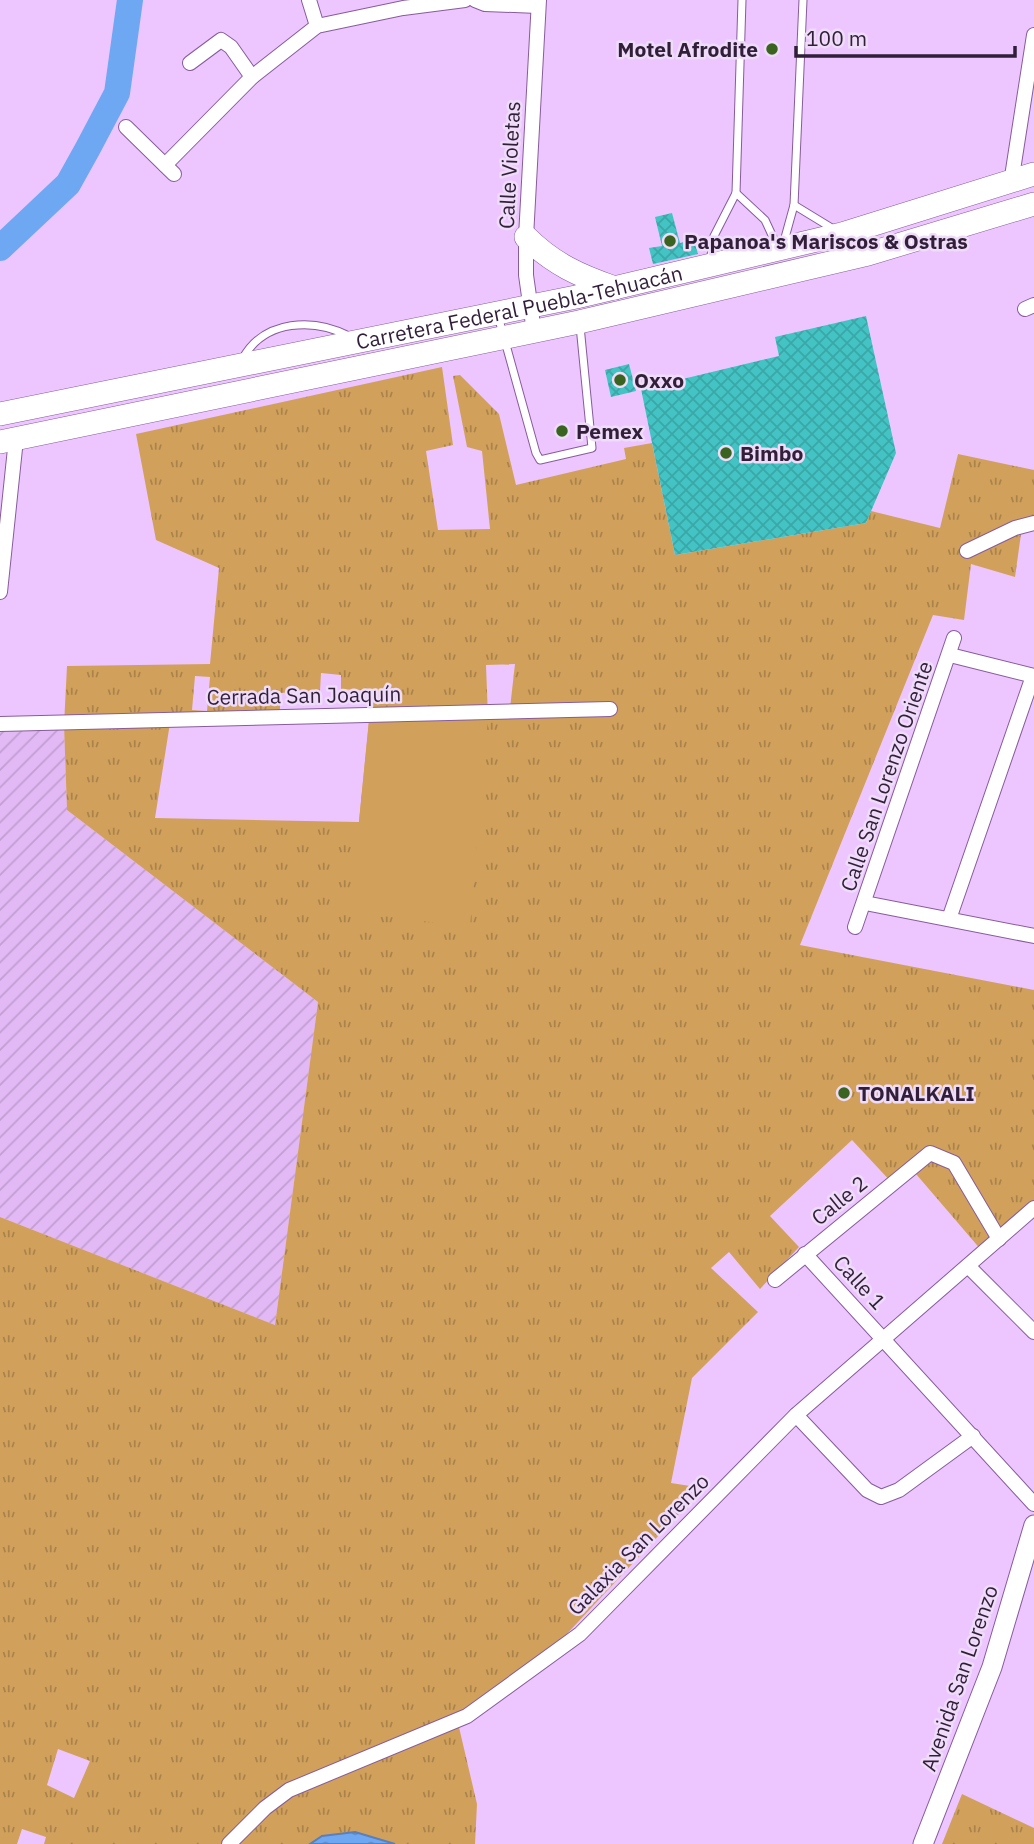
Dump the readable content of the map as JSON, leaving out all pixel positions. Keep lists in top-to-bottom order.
{
  "streets": {
    "main road": ["Carretera Federal Puebla-Tehuacán"],
    "street": [
      "Calle Violetas",
      "Cerrada San Joaquín",
      "Calle San Lorenzo Oriente",
      "Calle 2",
      "Calle 1",
      "Galaxia San Lorenzo",
      "Avenida San Lorenzo"
    ]
  },
  "crossings": [
    ["Calle Violetas", "Carretera Federal Puebla-Tehuacán"],
    ["Calle 2", "Calle 1"],
    ["Calle 2", "Galaxia San Lorenzo"],
    ["Calle 1", "Galaxia San Lorenzo"]
  ],
  "places": [
    "Motel Afrodite",
    "Papanoa's Mariscos & Ostras",
    "Oxxo",
    "Pemex",
    "Bimbo",
    "TONALKALI"
  ],
  "scale_bar": "100 m"
}
